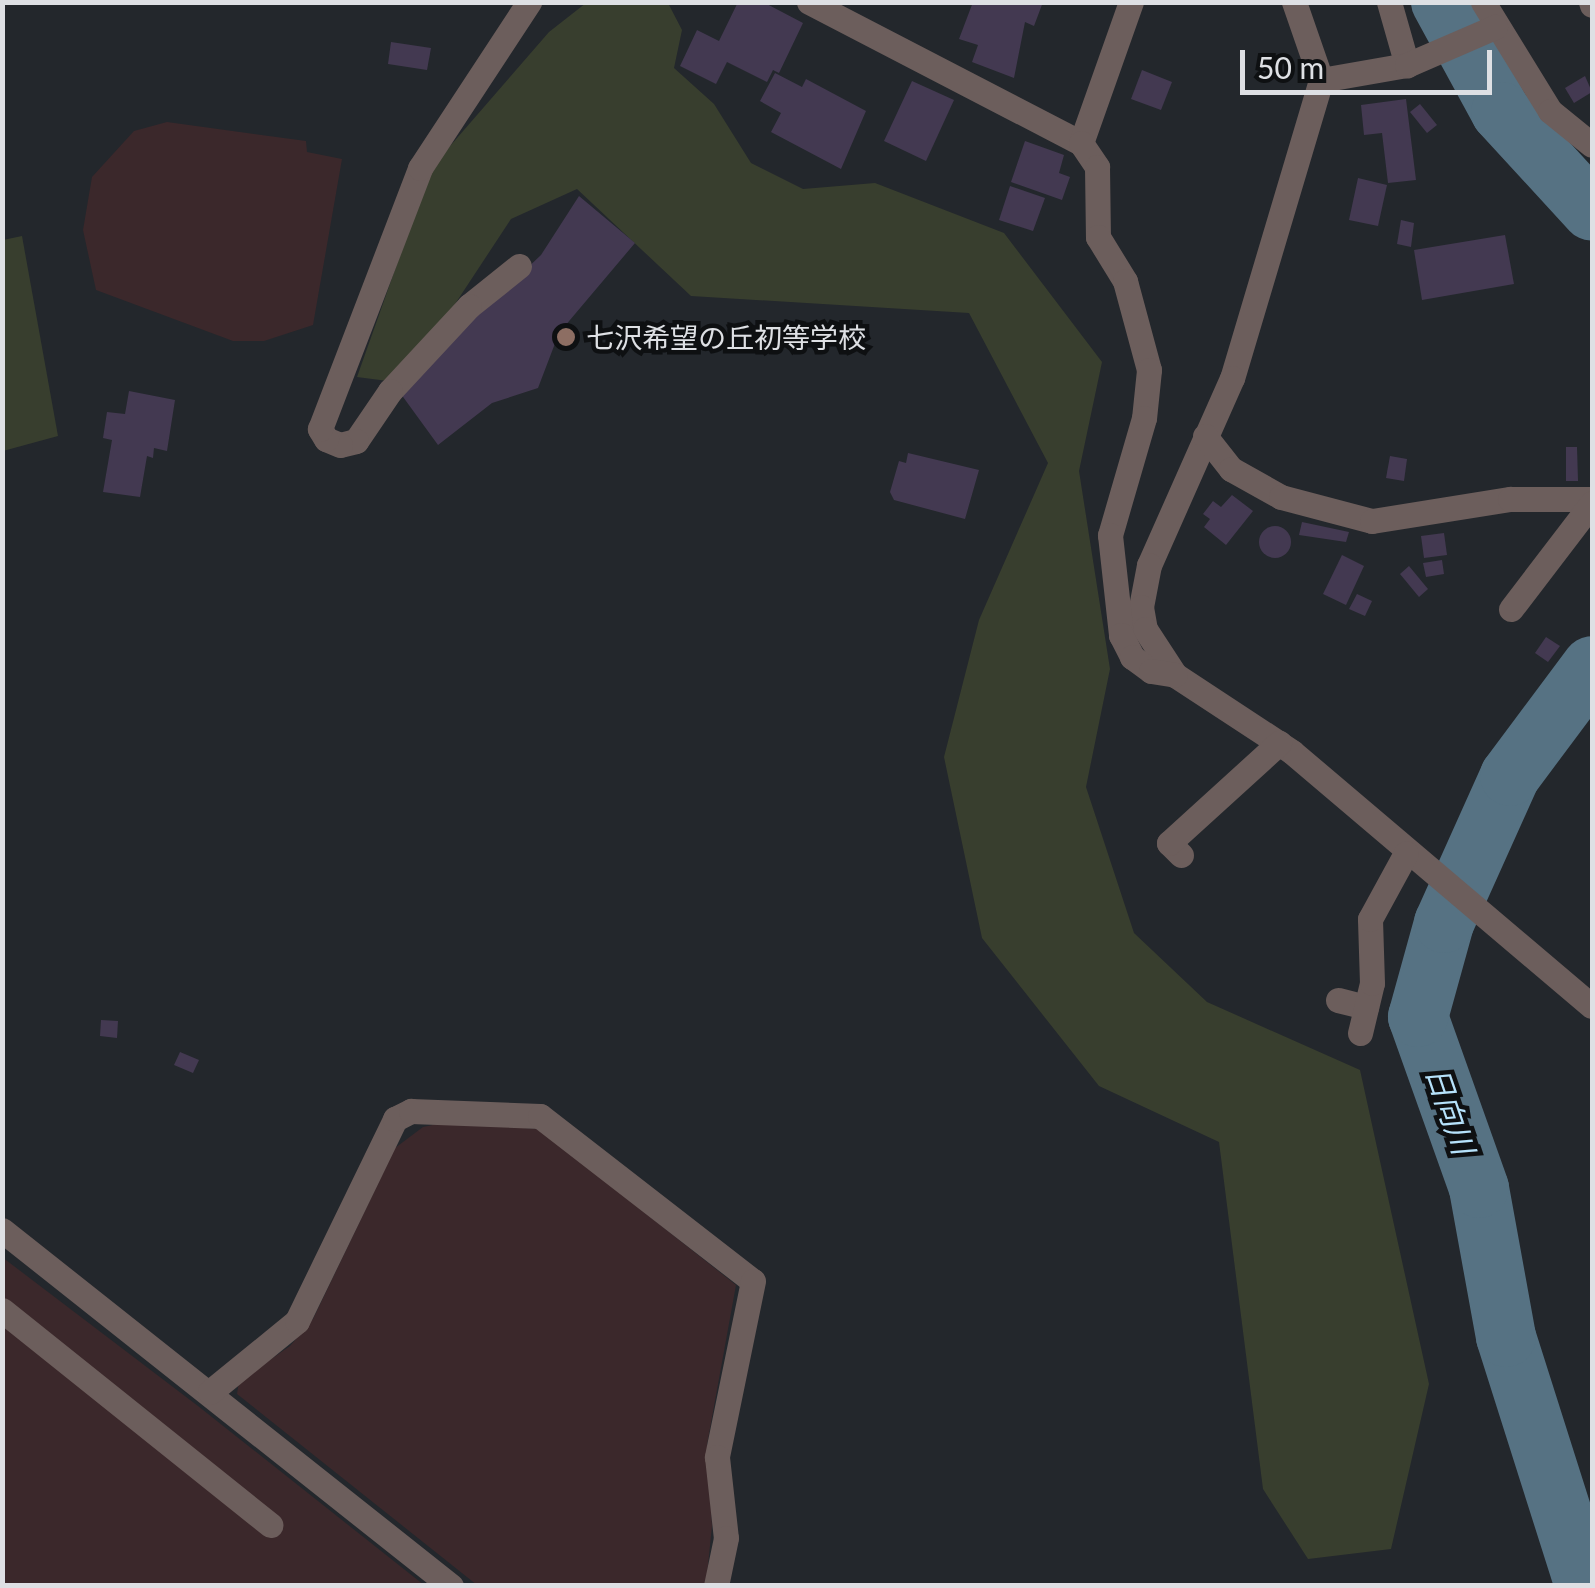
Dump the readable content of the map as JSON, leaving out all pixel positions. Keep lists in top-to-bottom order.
{
  "water": ["日向川"],
  "places": ["七沢希望の丘初等学校"],
  "scale_bar": "50 m"
}
